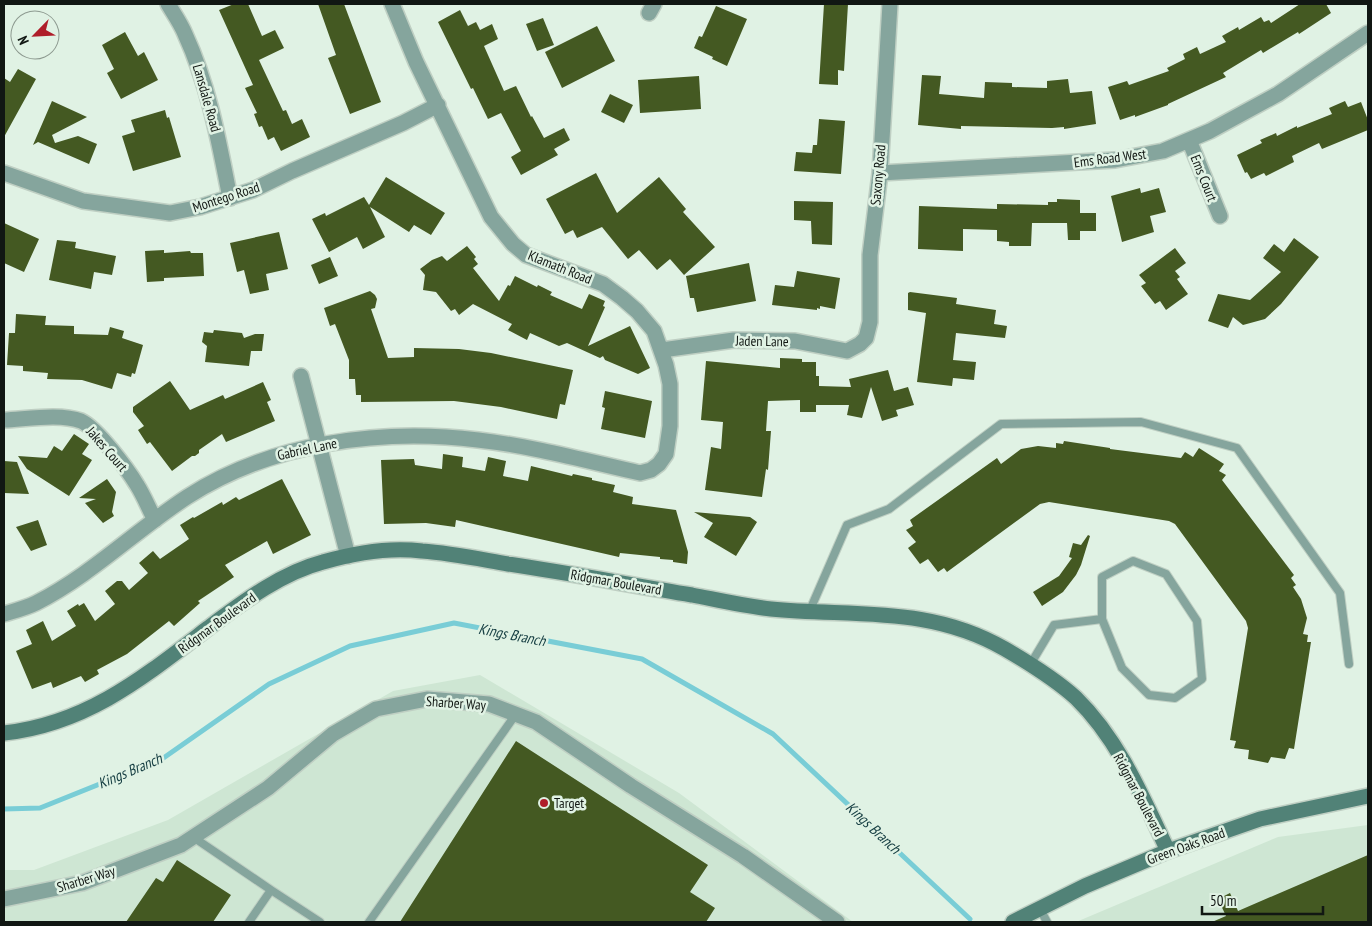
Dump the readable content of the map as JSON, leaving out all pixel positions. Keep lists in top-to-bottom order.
{
  "streets": {
    "street": [
      "Lansdale Road",
      "Ems Road West",
      "Saxony Road",
      "Ems Court",
      "Montego Road",
      "Klamath Road",
      "Jaden Lane",
      "Jakes Court",
      "Gabriel Lane",
      "Ridgmar Boulevard",
      "Sharber Way",
      "Green Oaks Road"
    ]
  },
  "crossings": [
    ["Lansdale Road", "Montego Road"],
    ["Ems Road West", "Saxony Road"],
    ["Ems Road West", "Ems Court"],
    ["Saxony Road", "Jaden Lane"],
    ["Montego Road", "Klamath Road"],
    ["Klamath Road", "Jaden Lane"],
    ["Klamath Road", "Gabriel Lane"],
    ["Jakes Court", "Gabriel Lane"],
    ["Ridgmar Boulevard", "Green Oaks Road"]
  ],
  "water": ["Kings Branch"],
  "places": ["Target"],
  "scale_bar": "50 m",
  "north": "bottom left"
}
